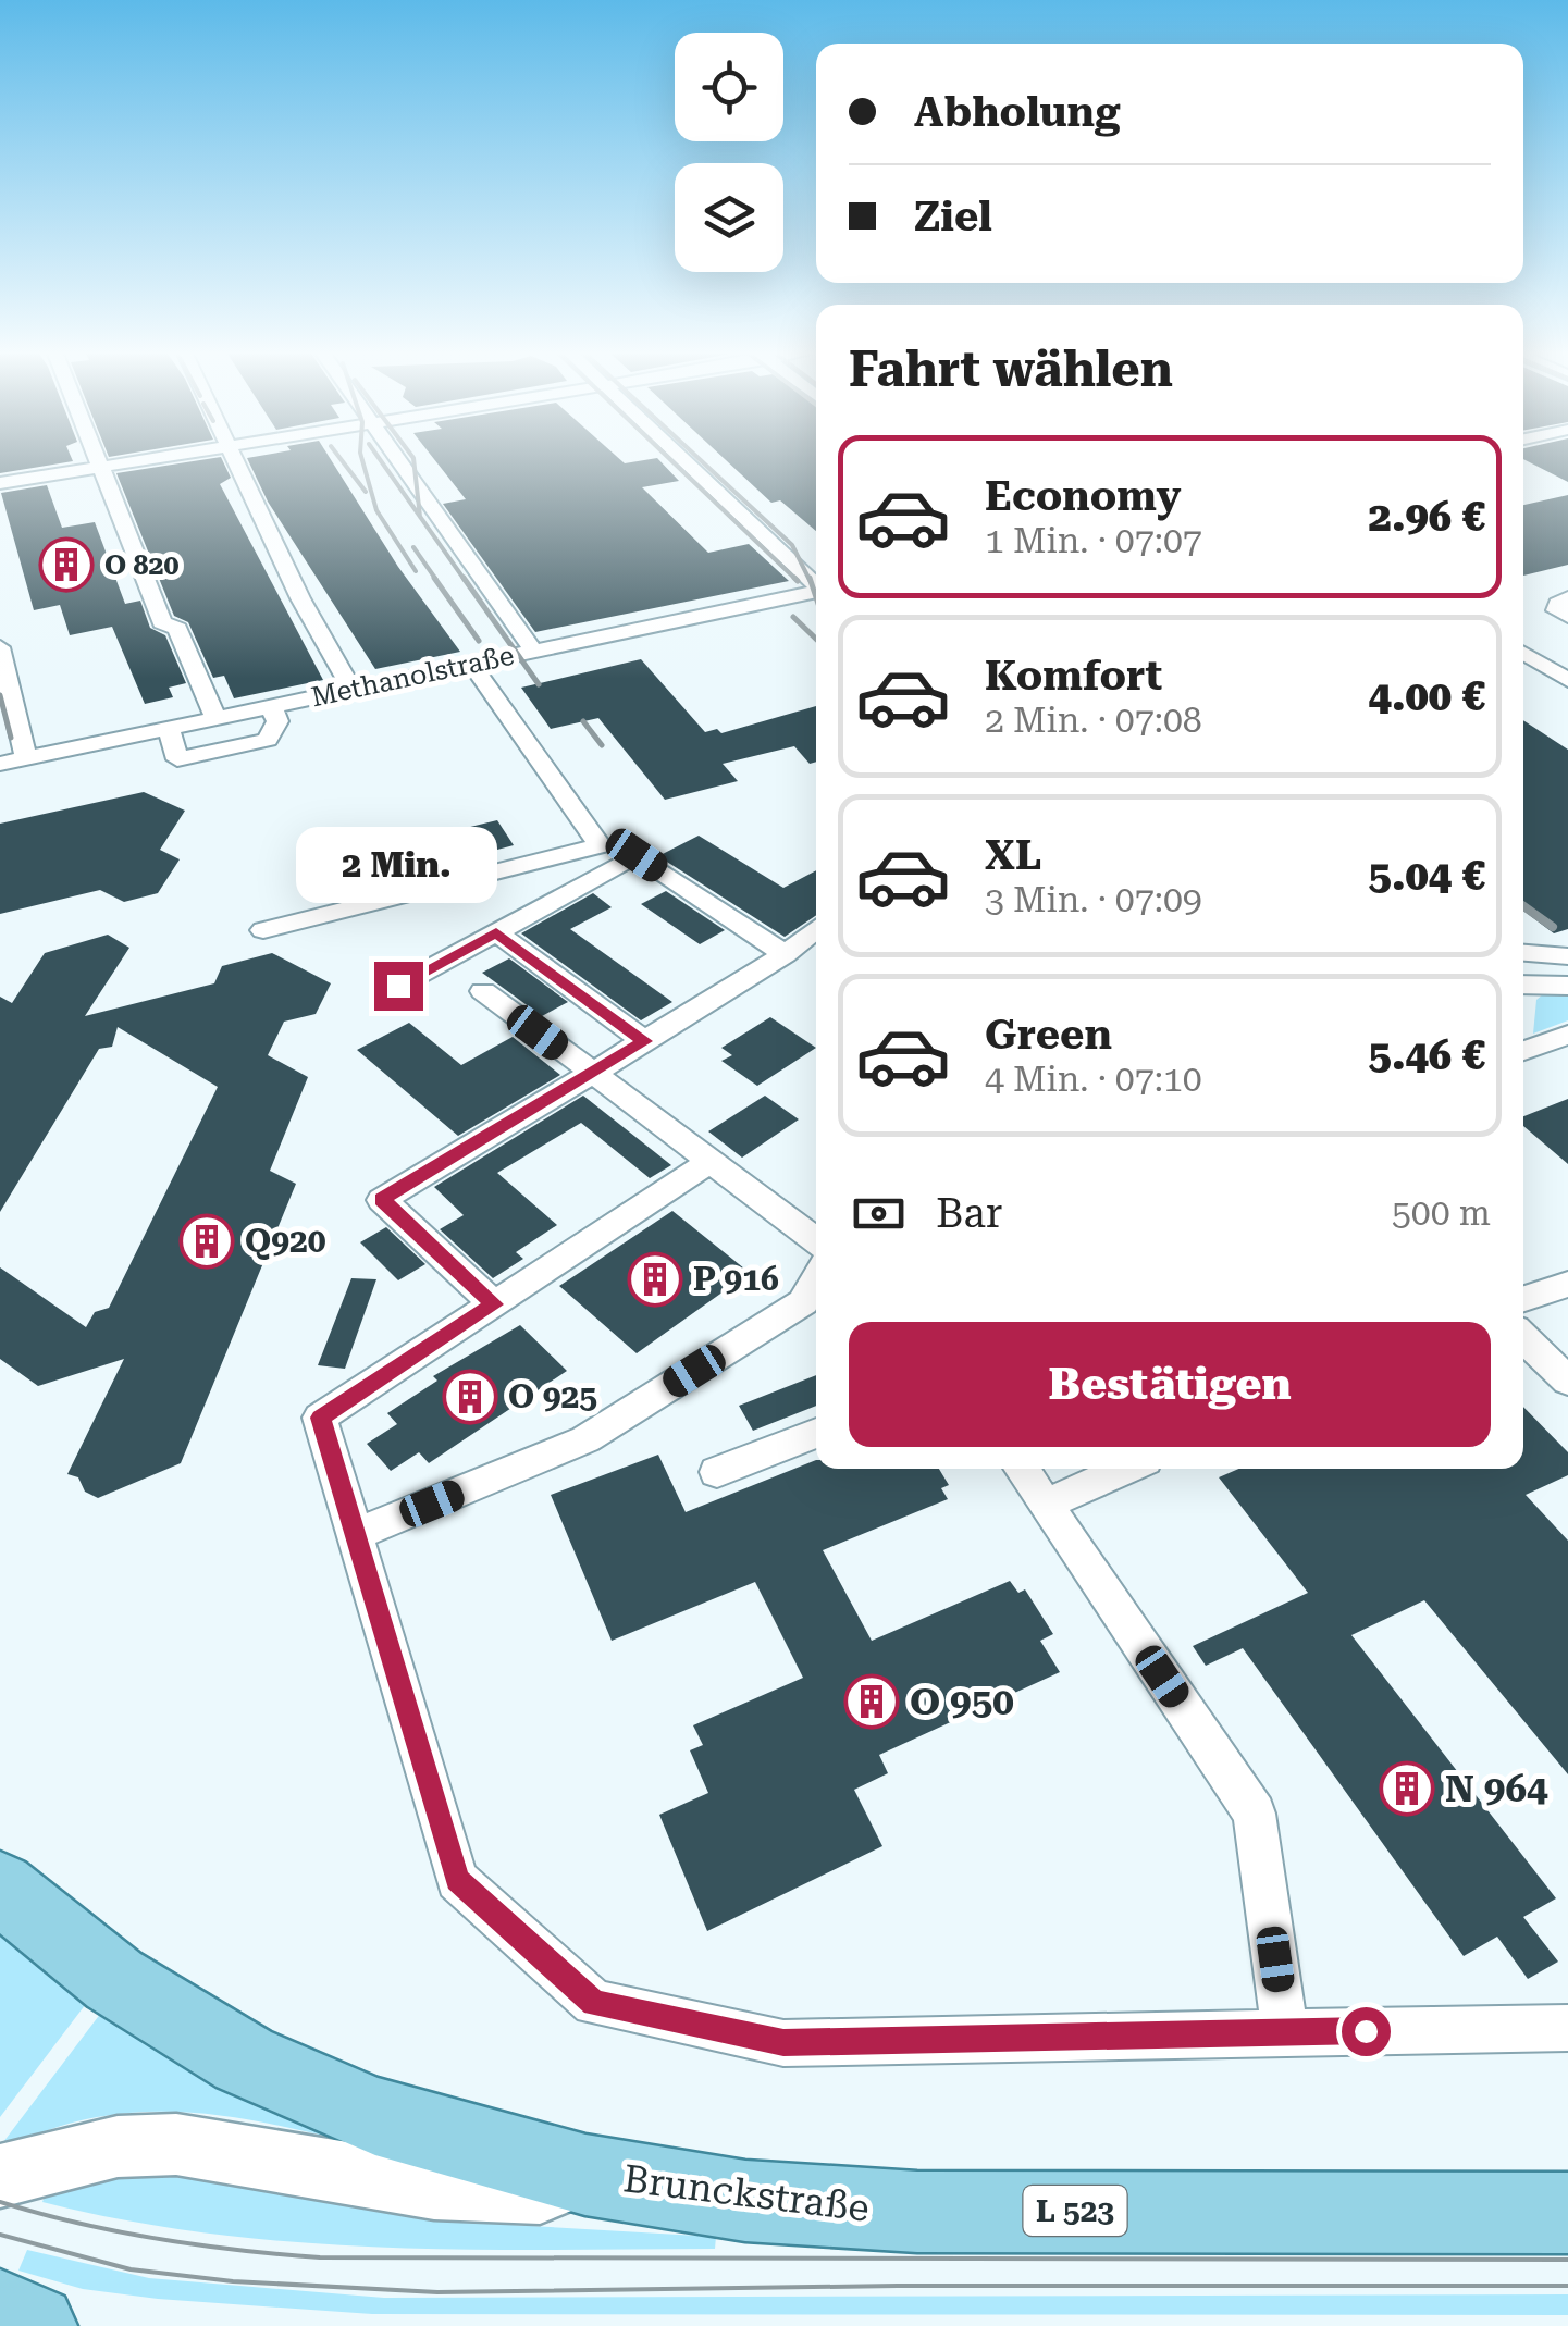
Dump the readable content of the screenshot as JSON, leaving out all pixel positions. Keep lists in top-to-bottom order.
{
  "streets": {
    "main road": ["Brunckstraße", "L 523"],
    "street": ["Methanolstraße"]
  },
  "places": {
    "building": [
      "O 820",
      "Q920",
      "P 916",
      "O 925",
      "O 950",
      "N 964"
    ]
  },
  "page": {
    "banner": ["Abholung", "Ziel"],
    "heading": "Fahrt wählen",
    "list": [
      {
        "name": "Economy",
        "note": "1 Min. · 07:07",
        "value": "2.96 €"
      },
      {
        "name": "Komfort",
        "note": "2 Min. · 07:08",
        "value": "4.00 €"
      },
      {
        "name": "XL",
        "note": "3 Min. · 07:09",
        "value": "5.04 €"
      },
      {
        "name": "Green",
        "note": "4 Min. · 07:10",
        "value": "5.46 €"
      }
    ],
    "bubble": "2 Min.",
    "pay": ["Bar", "500 m"],
    "buttons": "Bestätigen"
  }
}
